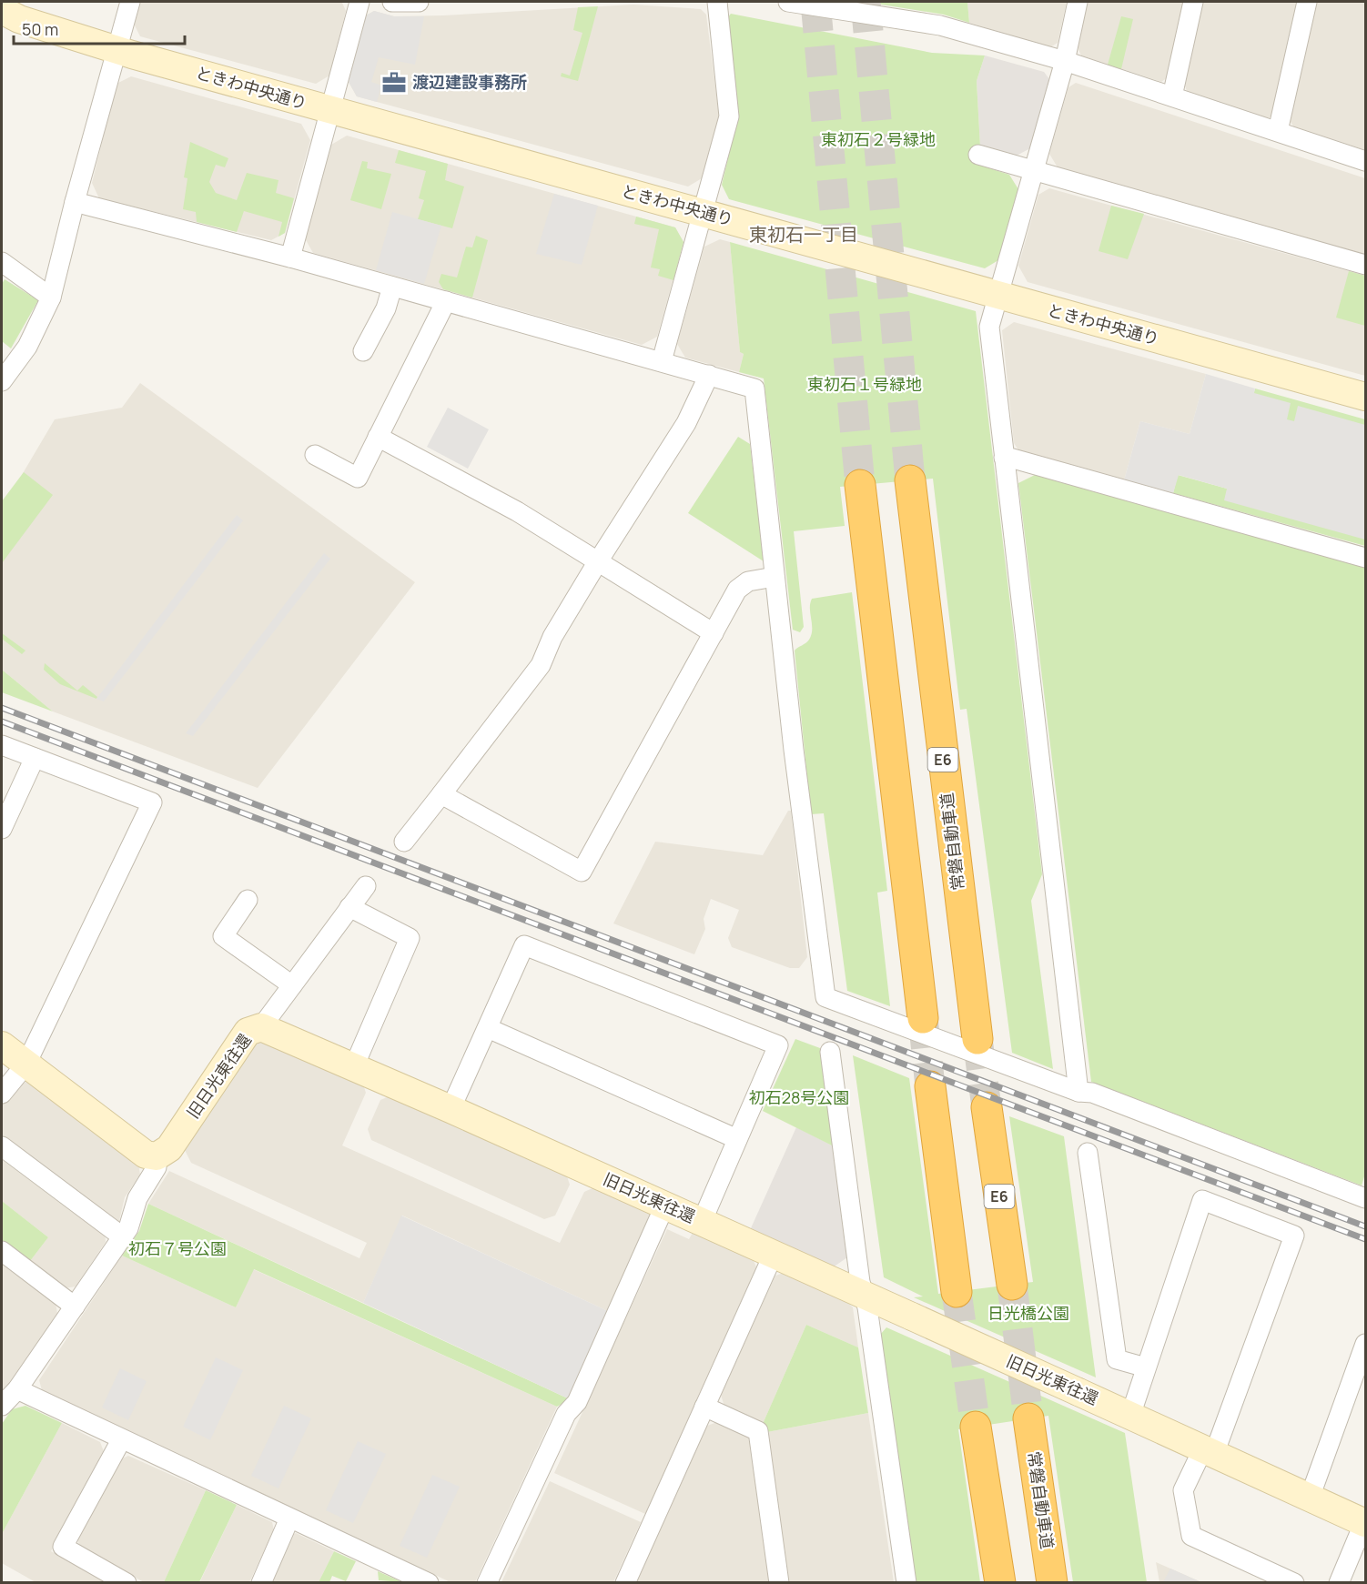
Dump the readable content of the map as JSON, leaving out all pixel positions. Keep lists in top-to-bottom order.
{
  "streets": {
    "highway": ["E6", "常磐自動車道"],
    "street": ["ときわ中央通り", "旧日光東往還"]
  },
  "districts": ["東初石一丁目"],
  "parks": [
    "東初石２号緑地",
    "東初石１号緑地",
    "初石28号公園",
    "初石７号公園",
    "日光橋公園"
  ],
  "places": {
    "office": ["渡辺建設事務所"]
  },
  "scale_bar": "50 m"
}
